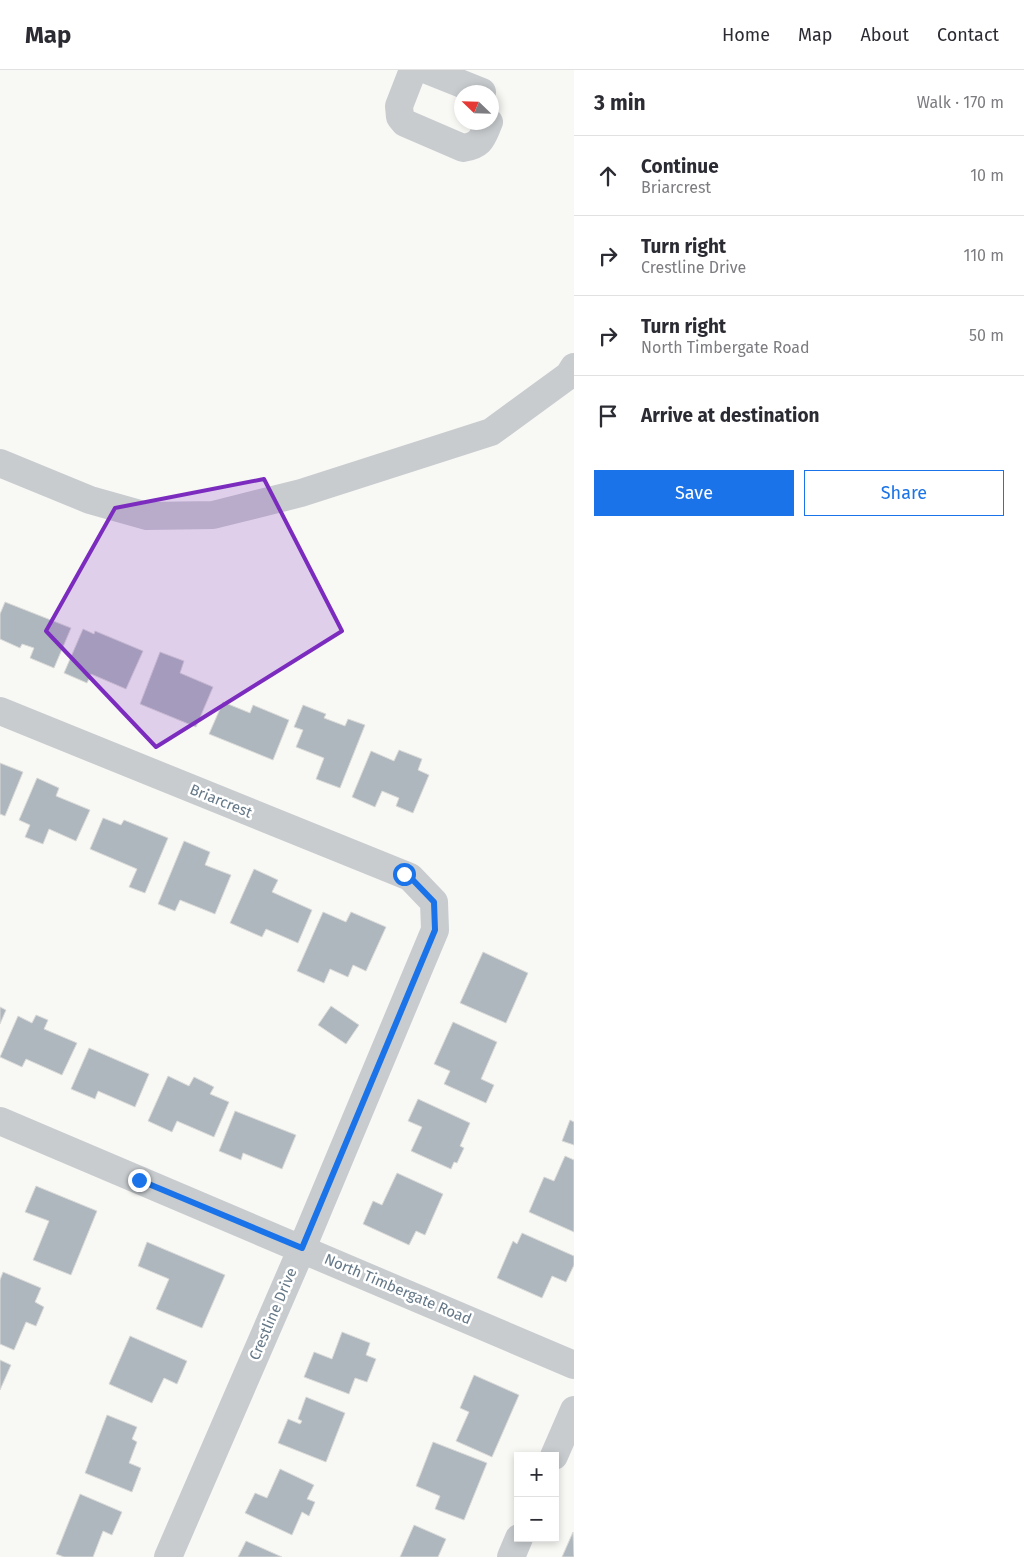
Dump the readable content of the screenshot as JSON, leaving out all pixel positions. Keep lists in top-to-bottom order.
{
  "streets": {
    "street": ["Briarcrest", "North Timbergate Road", "Crestline Drive"]
  },
  "crossings": [
    ["Briarcrest", "Crestline Drive"],
    ["North Timbergate Road", "Crestline Drive"]
  ],
  "north": "top left",
  "page": {
    "header": "Map",
    "nav": [
      "Home",
      "Map",
      "About",
      "Contact"
    ],
    "heading": ["3 min", "Walk · 170 m"],
    "list": [
      ["Continue", "Briarcrest", "10 m"],
      ["Turn right", "Crestline Drive", "110 m"],
      ["Turn right", "North Timbergate Road", "50 m"],
      "Arrive at destination"
    ],
    "buttons": ["Save", "Share"],
    "map_buttons": ["+", "−"]
  }
}
